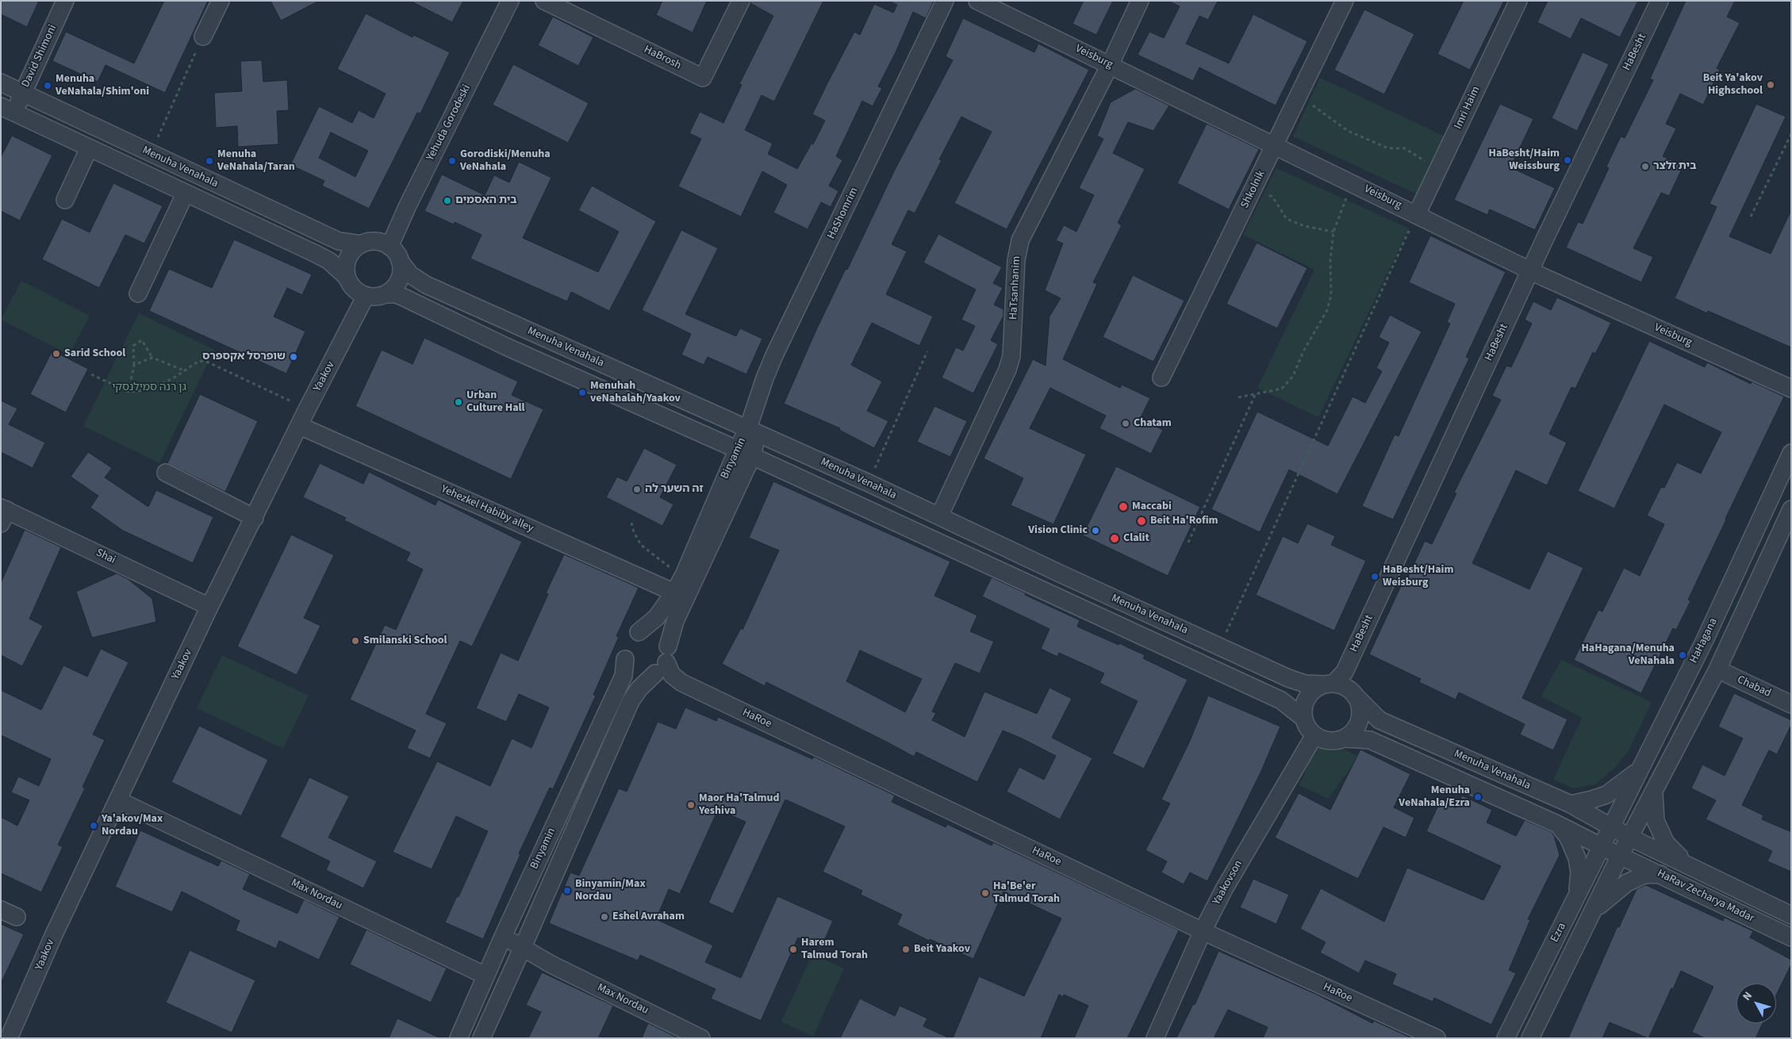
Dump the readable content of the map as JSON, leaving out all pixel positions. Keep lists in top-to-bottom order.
{
  "streets": {
    "street": [
      "HaBesht",
      "David Shimoni",
      "Veisburg",
      "HaBrosh",
      "Imri Haim",
      "Yehuda Gorodeski",
      "Menuha Venahala",
      "Shkolnik",
      "HaShomrim",
      "HaTsanhanim",
      "Yaakov",
      "Binyamin",
      "Yehezkel Habiby alley",
      "Shai",
      "HaHagana",
      "Chabad",
      "HaRoe",
      "Yaakovson",
      "Max Nordau",
      "HaRav Zecharya Madar",
      "Ezra"
    ]
  },
  "crossings": [
    ["HaBesht", "Veisburg"],
    ["HaBesht", "Menuha Venahala"],
    ["HaBesht", "Yaakovson"],
    ["David Shimoni", "Menuha Venahala"],
    ["Veisburg", "Imri Haim"],
    ["Veisburg", "Shkolnik"],
    ["Veisburg", "HaTsanhanim"],
    ["Yehuda Gorodeski", "Menuha Venahala"],
    ["Yehuda Gorodeski", "Yaakov"],
    ["Menuha Venahala", "HaShomrim"],
    ["Menuha Venahala", "HaTsanhanim"],
    ["Menuha Venahala", "Yaakov"],
    ["Menuha Venahala", "Binyamin"],
    ["Menuha Venahala", "HaHagana"],
    ["Menuha Venahala", "Yaakovson"],
    ["Menuha Venahala", "HaRav Zecharya Madar"],
    ["Menuha Venahala", "Ezra"],
    ["HaShomrim", "Binyamin"],
    ["Yaakov", "Yehezkel Habiby alley"],
    ["Yaakov", "Shai"],
    ["Yaakov", "Max Nordau"],
    ["Binyamin", "Yehezkel Habiby alley"],
    ["Binyamin", "HaRoe"],
    ["Binyamin", "Max Nordau"],
    ["HaHagana", "Ezra"],
    ["HaRoe", "Yaakovson"],
    ["HaRav Zecharya Madar", "Ezra"]
  ],
  "parks": ["גן רנה סמילנסקי"],
  "places": [
    "Beit Ya'akov Highschool",
    "Menuha VeNahala/Shim'oni",
    "HaBesht/Haim Weissburg",
    "Menuha VeNahala/Taran",
    "Gorodiski/Menuha VeNahala",
    "בית זלצר",
    "בית האסמים",
    "Sarid School",
    "שופרסל אקספרס",
    "Menuhah veNahalah/Yaakov",
    "Urban Culture Hall",
    "Chatam",
    "זה השער לה",
    "Maccabi",
    "Beit Ha'Rofim",
    "Vision Clinic",
    "Clalit",
    "HaBesht/Haim Weisburg",
    "Smilanski School",
    "HaHagana/Menuha VeNahala",
    "Menuha VeNahala/Ezra",
    "Maor Ha'Talmud Yeshiva",
    "Ya'akov/Max Nordau",
    "Binyamin/Max Nordau",
    "Ha'Be'er Talmud Torah",
    "Eshel Avraham",
    "Harem Talmud Torah",
    "Beit Yaakov"
  ],
  "north": "top left"
}
